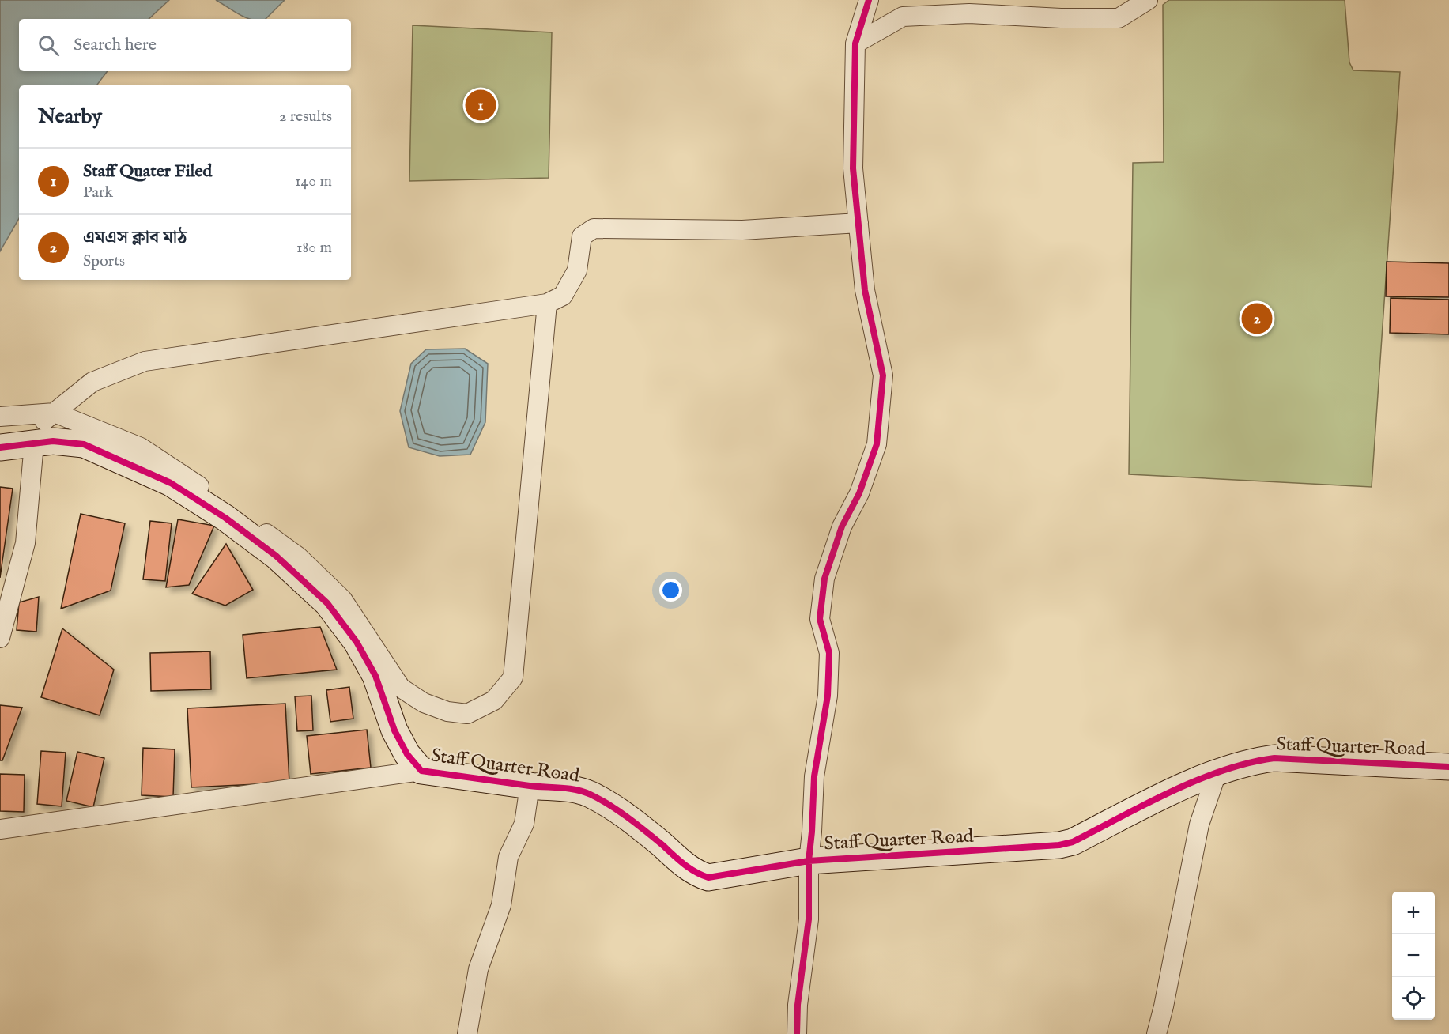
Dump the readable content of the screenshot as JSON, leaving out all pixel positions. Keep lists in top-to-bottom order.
{
  "streets": {
    "street": ["Staff Quarter Road"]
  },
  "page": {
    "search": "Search here",
    "heading": ["Nearby", "2 results"],
    "pins": ["1", "2"],
    "list": [
      {
        "mark": "1",
        "name": "Staff Quater Filed",
        "note": "Park",
        "value": "140 m"
      },
      {
        "mark": "2",
        "name": "এমএস ক্লাব মাঠ",
        "note": "Sports",
        "value": "180 m"
      }
    ],
    "map_buttons": ["+", "−"]
  }
}
